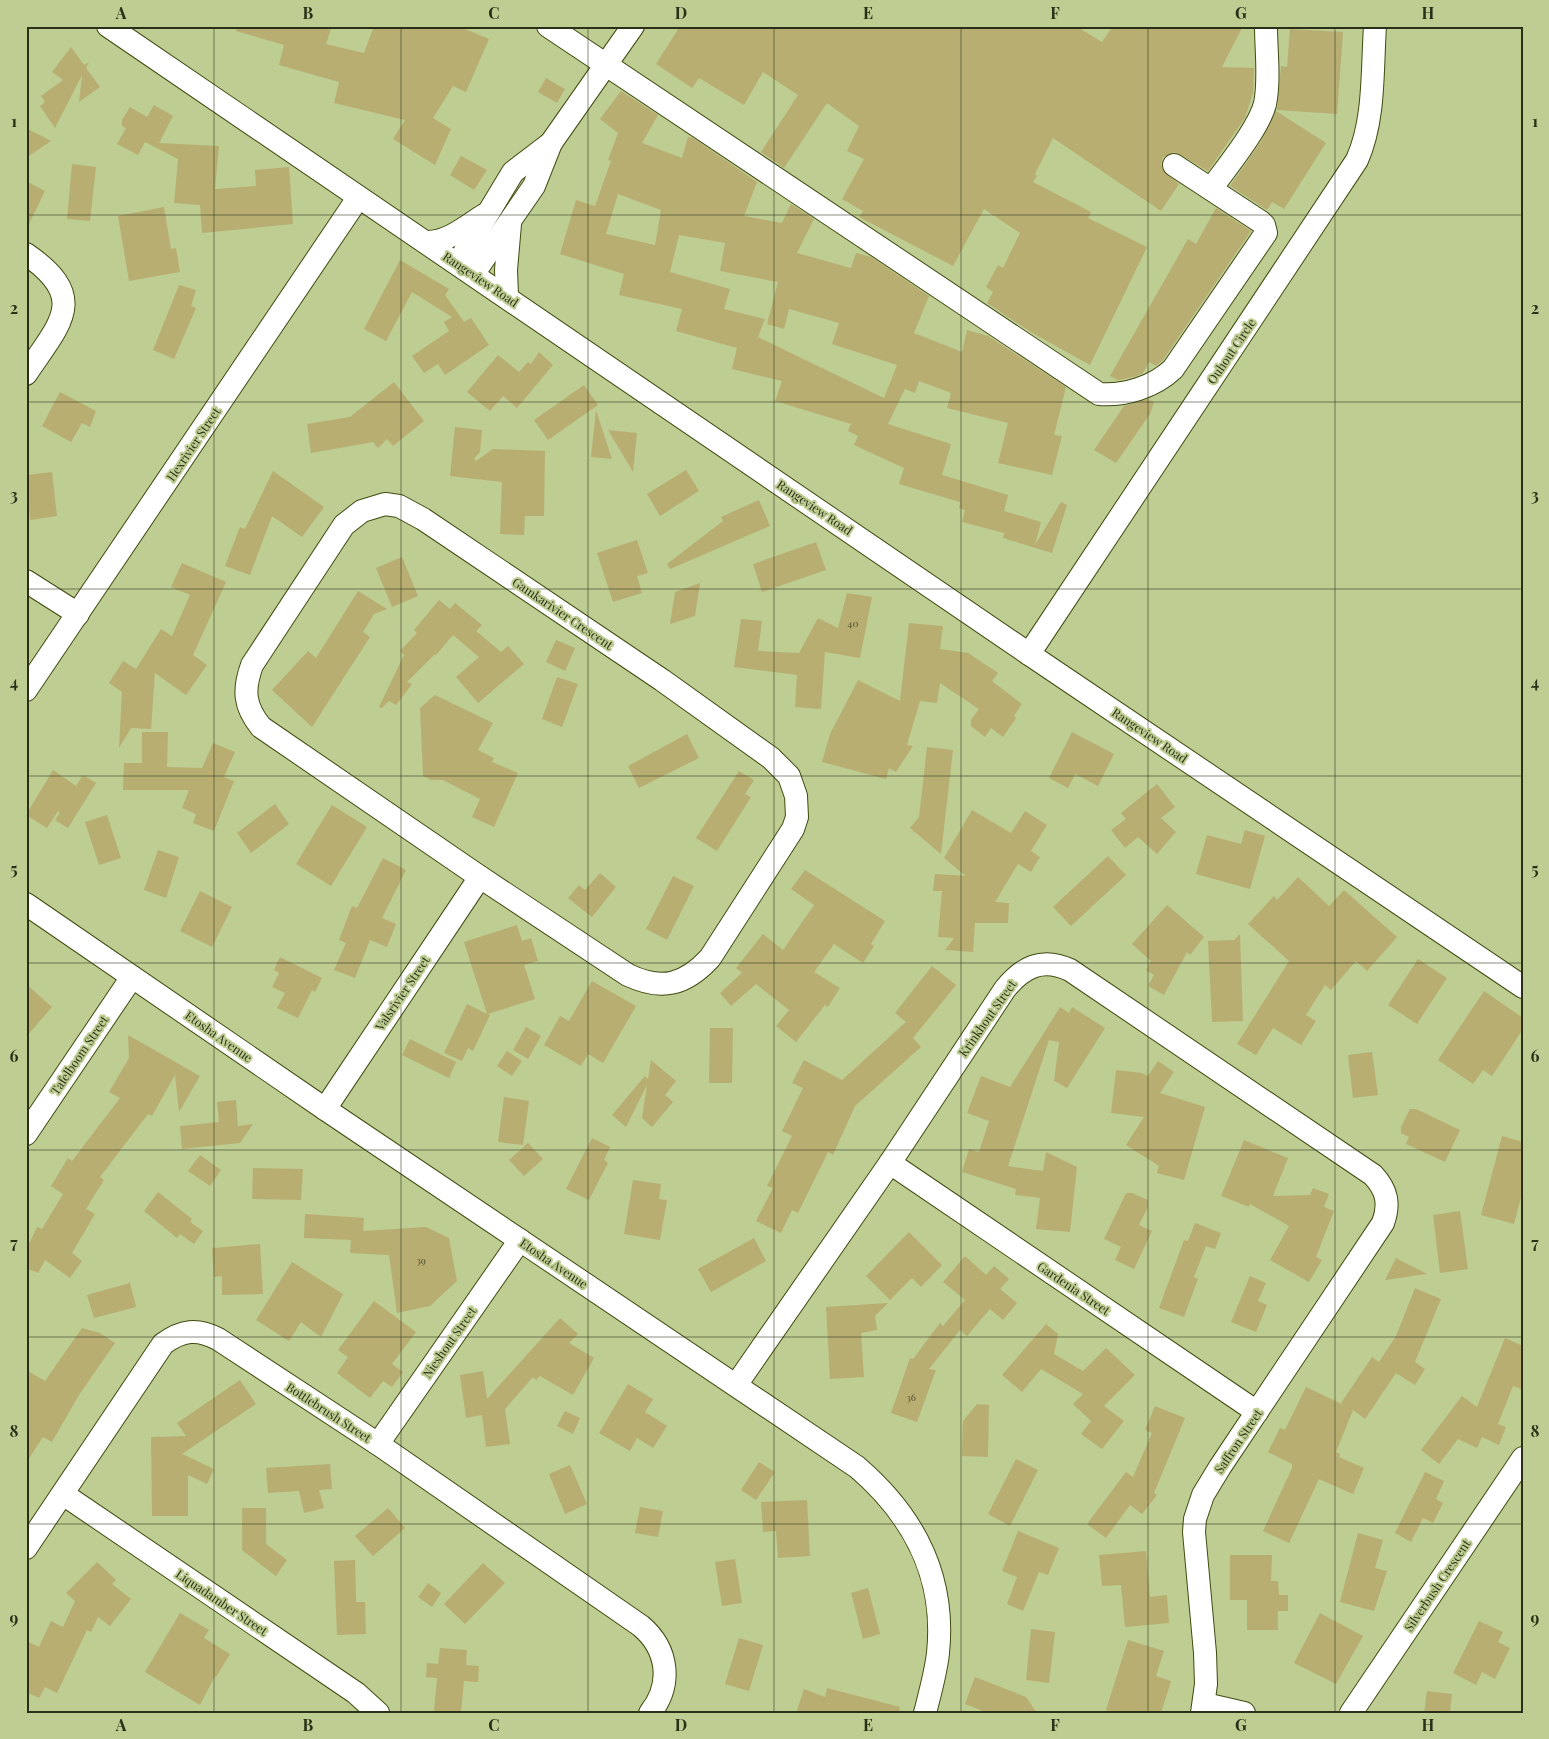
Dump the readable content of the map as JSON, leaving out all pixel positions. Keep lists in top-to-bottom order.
{
  "streets": {
    "street": [
      "Rangeview Road",
      "Ouhout Circle",
      "Hexrivier Street",
      "Gamkarivier Crescent",
      "Valsrivier Street",
      "Krinkhout Street",
      "Etosha Avenue",
      "Tafelboom Street",
      "Gardenia Street",
      "Nieshout Street",
      "Bottlebrush Street",
      "Saffron Street",
      "Silverbush Crescent",
      "Liquadamber Street"
    ]
  },
  "crossings": [
    ["Rangeview Road", "Ouhout Circle"],
    ["Rangeview Road", "Hexrivier Street"],
    ["Gamkarivier Crescent", "Valsrivier Street"],
    ["Valsrivier Street", "Etosha Avenue"],
    ["Krinkhout Street", "Etosha Avenue"],
    ["Krinkhout Street", "Gardenia Street"],
    ["Krinkhout Street", "Saffron Street"],
    ["Etosha Avenue", "Tafelboom Street"],
    ["Etosha Avenue", "Nieshout Street"],
    ["Gardenia Street", "Saffron Street"],
    ["Nieshout Street", "Bottlebrush Street"],
    ["Bottlebrush Street", "Liquadamber Street"]
  ],
  "house_numbers": ["40", "39", "36"],
  "grid": {
    "columns": [
      "A",
      "B",
      "C",
      "D",
      "E",
      "F",
      "G",
      "H"
    ],
    "rows": [
      "1",
      "2",
      "3",
      "4",
      "5",
      "6",
      "7",
      "8",
      "9"
    ]
  }
}
